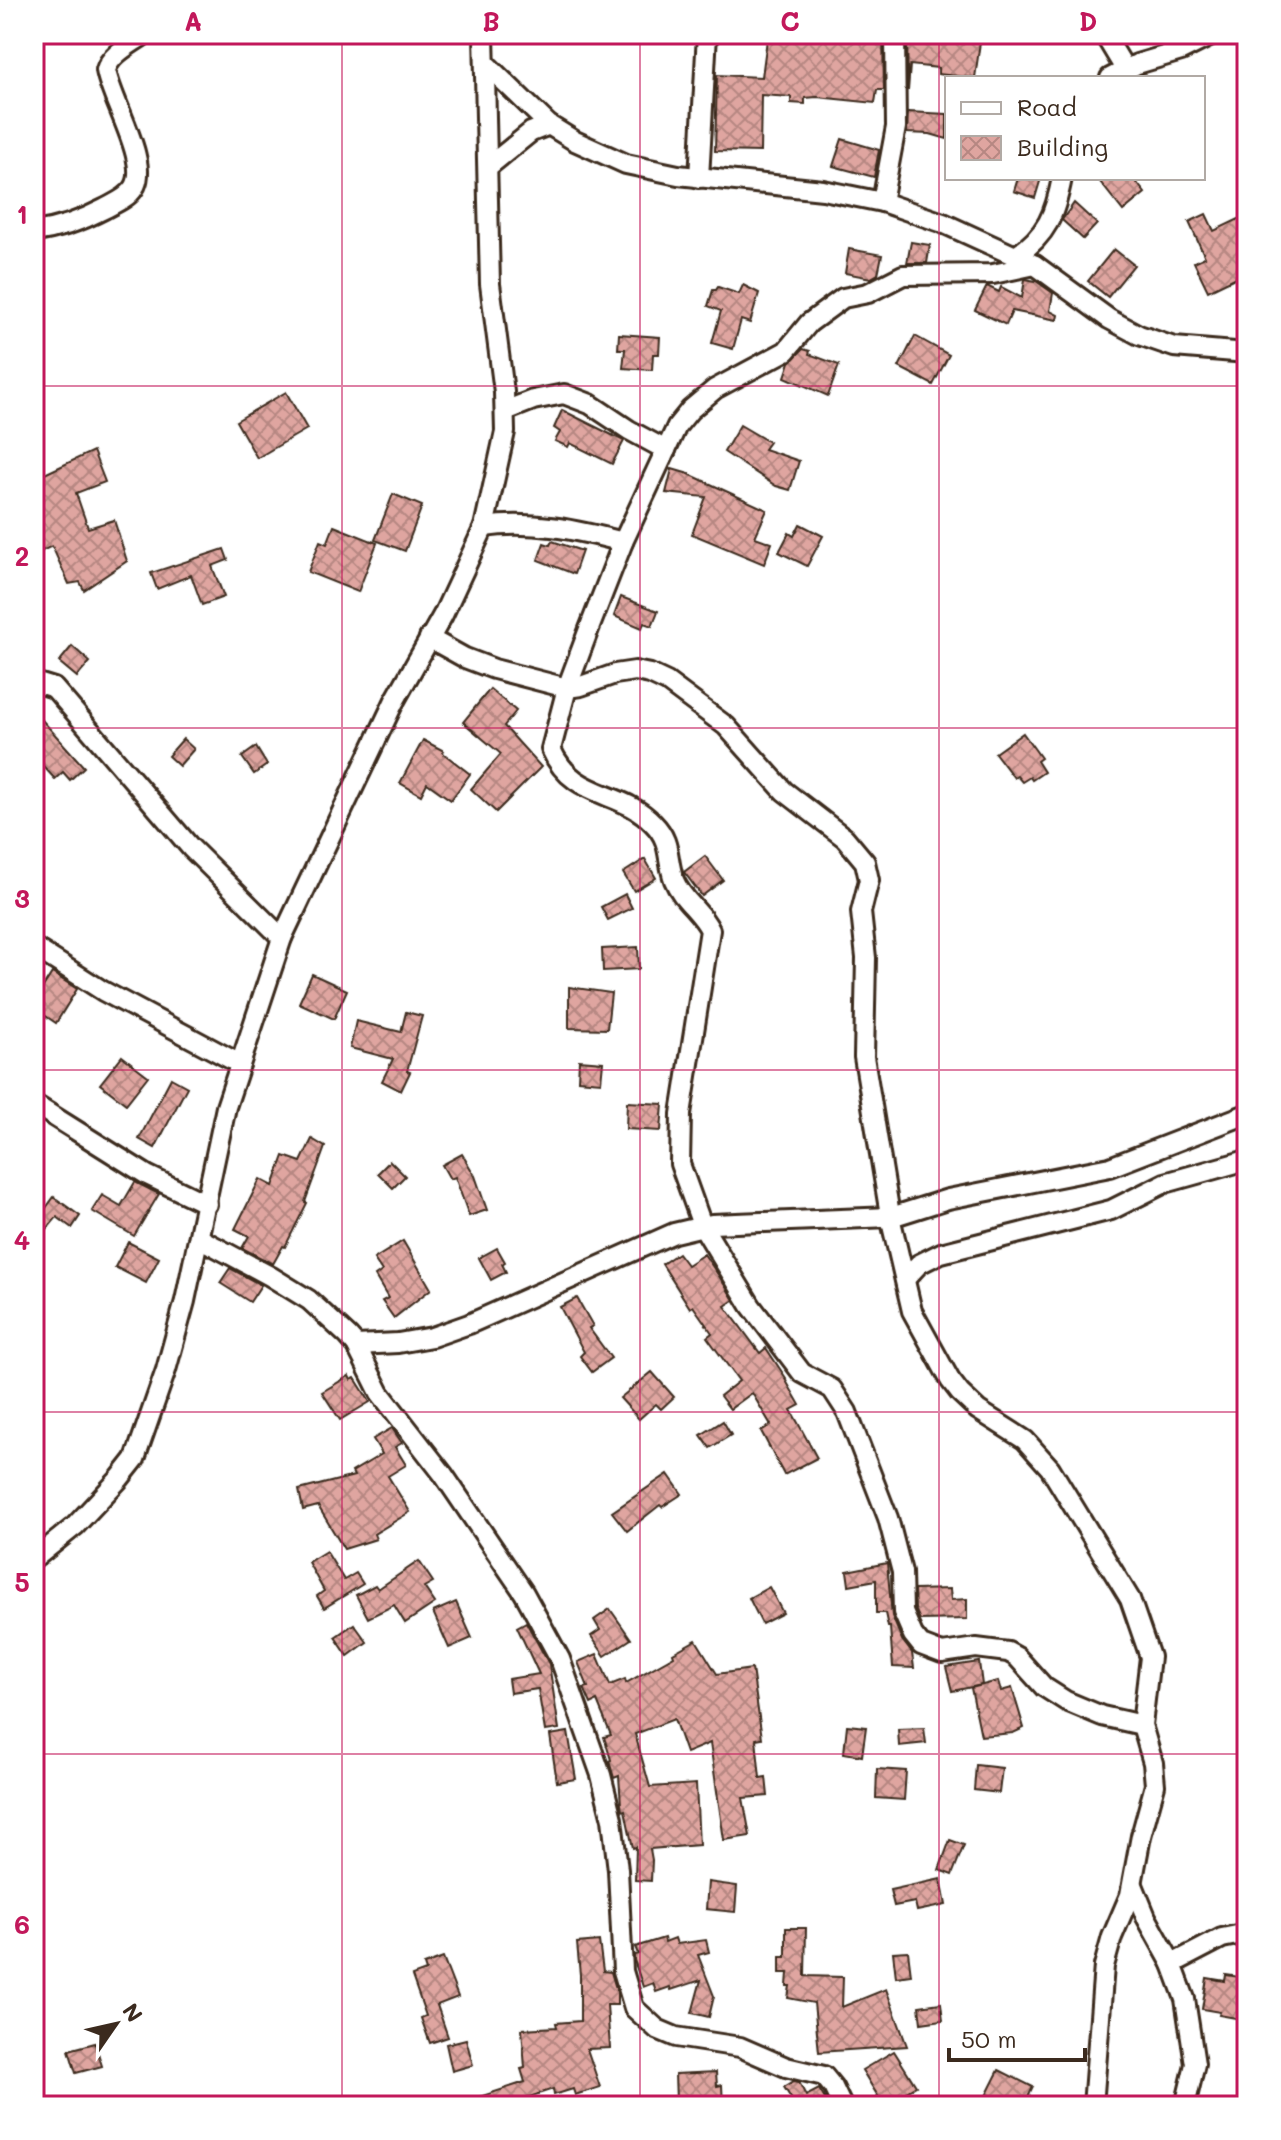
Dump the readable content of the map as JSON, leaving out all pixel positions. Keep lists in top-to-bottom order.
{
  "legend": ["Road", "Building"],
  "scale_bar": "50 m",
  "north": "top right",
  "grid": {
    "columns": [
      "A",
      "B",
      "C",
      "D"
    ],
    "rows": [
      "1",
      "2",
      "3",
      "4",
      "5",
      "6"
    ]
  }
}
